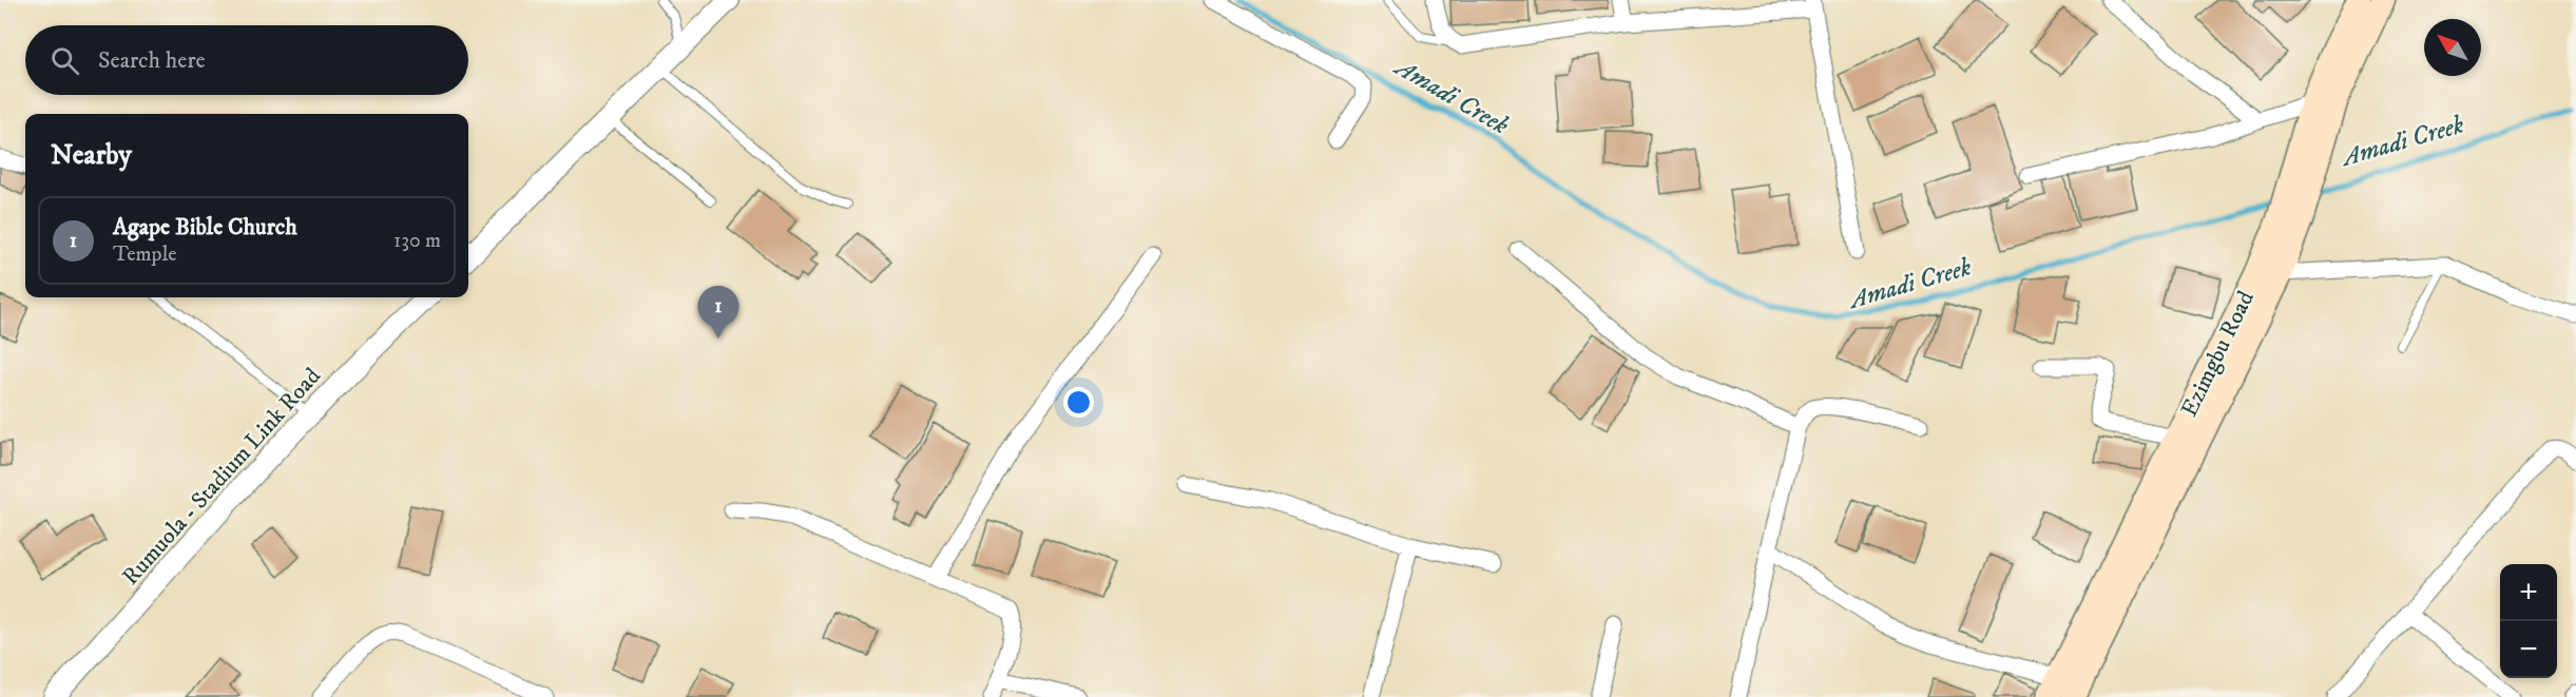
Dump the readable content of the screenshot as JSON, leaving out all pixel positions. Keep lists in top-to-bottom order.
{
  "streets": {
    "main road": ["Ezimgbu Road"],
    "street": ["Rumuola - Stadium Link Road"]
  },
  "water": ["Amadi Creek"],
  "north": "top left",
  "page": {
    "search": "Search here",
    "heading": "Nearby",
    "list": [
      {
        "mark": "1",
        "name": "Agape Bible Church",
        "note": "Temple",
        "value": "130 m"
      }
    ],
    "pins": "1",
    "map_buttons": ["+", "−"]
  }
}
